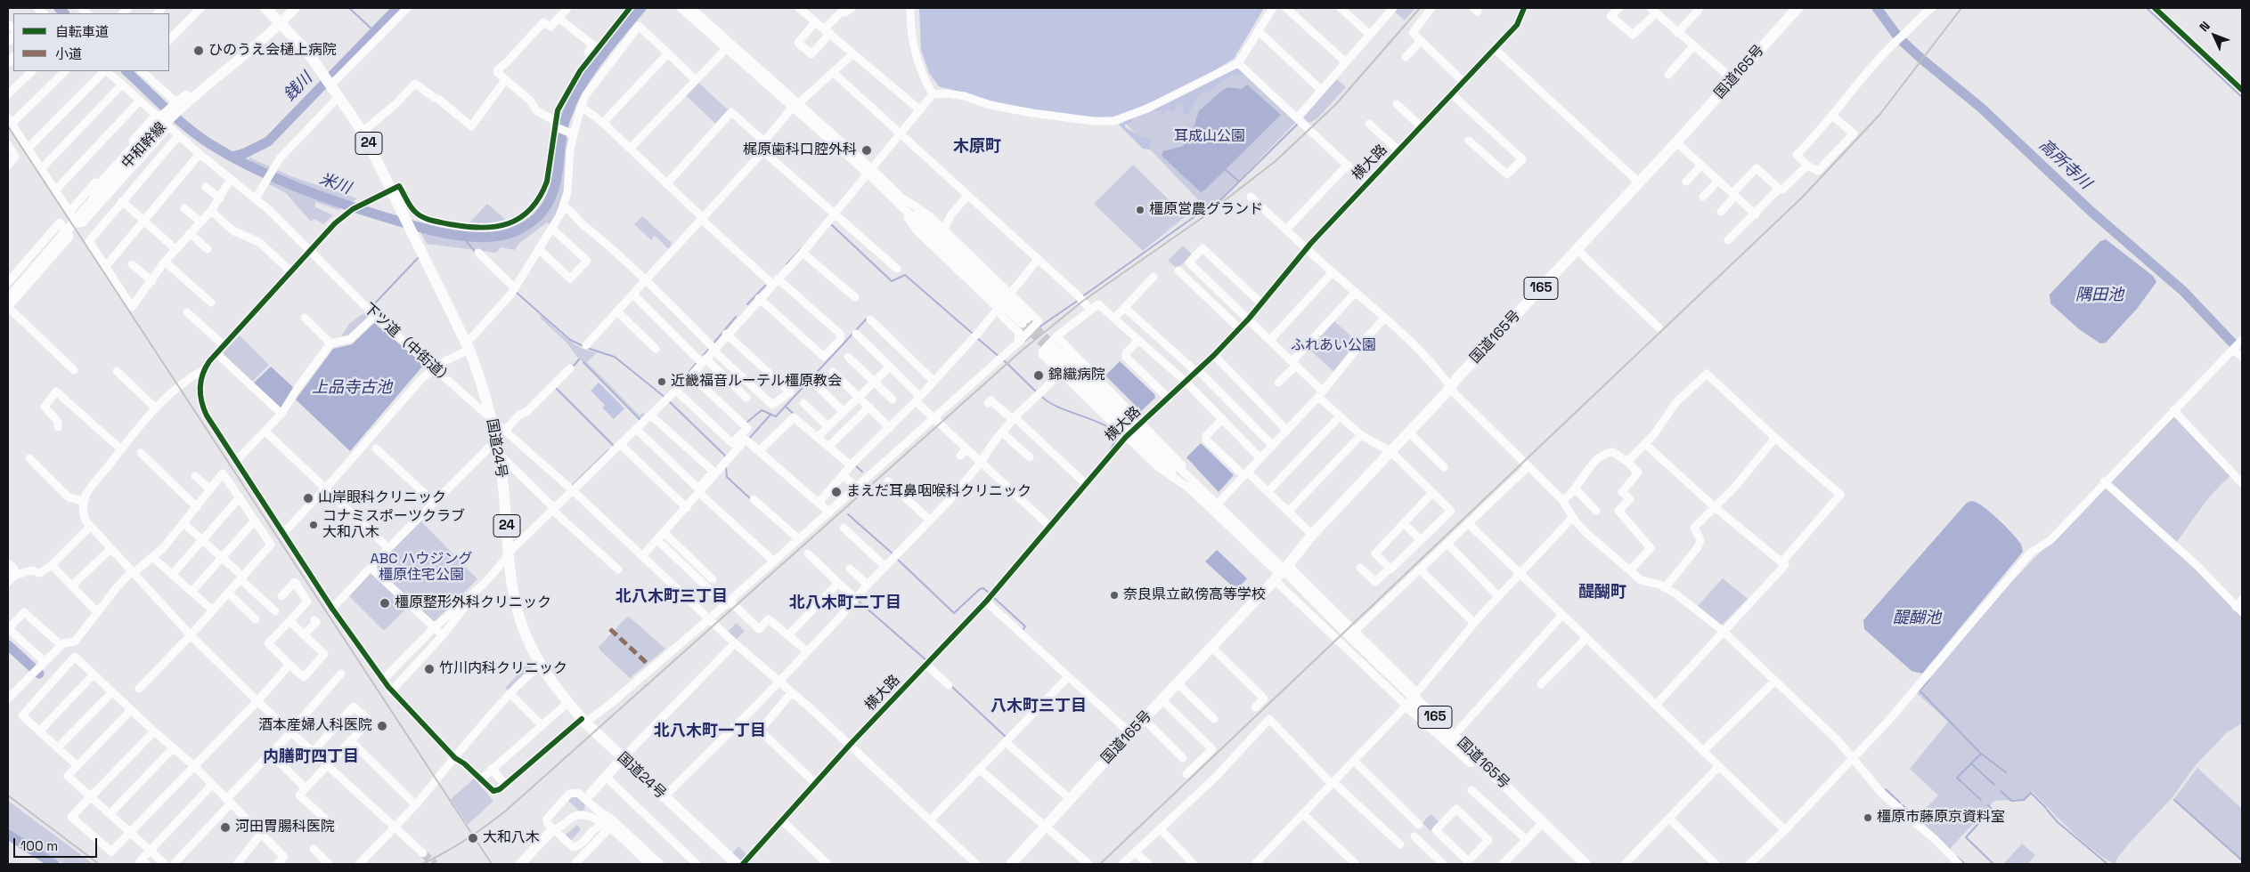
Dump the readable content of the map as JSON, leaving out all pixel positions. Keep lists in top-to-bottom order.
{
  "streets": {
    "highway": [
      "国道165号",
      "24",
      "165",
      "国道24号"
    ],
    "main road": ["中和幹線"],
    "street": ["横大路", "下ツ道（中街道）"]
  },
  "crossings": [
    ["中和幹線", "下ツ道（中街道）"],
    ["中和幹線", "国道24号"],
    ["横大路", "下ツ道（中街道）"],
    ["下ツ道（中街道）", "国道24号"]
  ],
  "districts": [
    "木原町",
    "醍醐町",
    "北八木町三丁目",
    "北八木町二丁目",
    "八木町三丁目",
    "北八木町一丁目",
    "内膳町四丁目"
  ],
  "water": [
    "銭川",
    "高所寺川",
    "米川",
    "隅田池",
    "上品寺古池",
    "醍醐池"
  ],
  "parks": ["耳成山公園", "ふれあい公園", "ABC ハウジング 橿原住宅公園"],
  "places": [
    "ひのうえ会樋上病院",
    "梶原歯科口腔外科",
    "橿原営農グランド",
    "錦織病院",
    "近畿福音ルーテル橿原教会",
    "まえだ耳鼻咽喉科クリニック",
    "山岸眼科クリニック",
    "コナミスポーツクラブ 大和八木",
    "奈良県立畝傍高等学校",
    "橿原整形外科クリニック",
    "竹川内科クリニック",
    "酒本産婦人科医院",
    "橿原市藤原京資料室",
    "河田胃腸科医院",
    "大和八木"
  ],
  "legend": ["自転車道", "小道"],
  "scale_bar": "100 m",
  "north": "top left"
}
